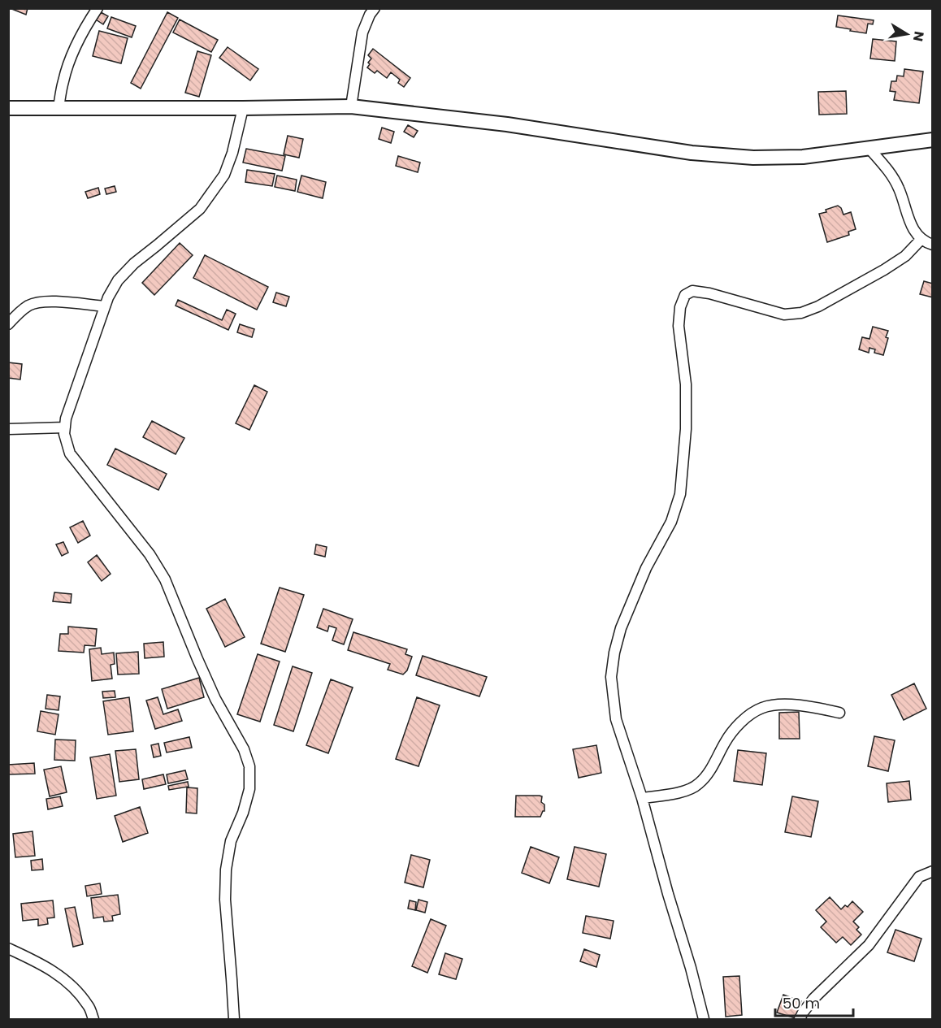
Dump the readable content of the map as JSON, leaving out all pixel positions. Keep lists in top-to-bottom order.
{
  "scale_bar": "50 m",
  "north": "right"
}
